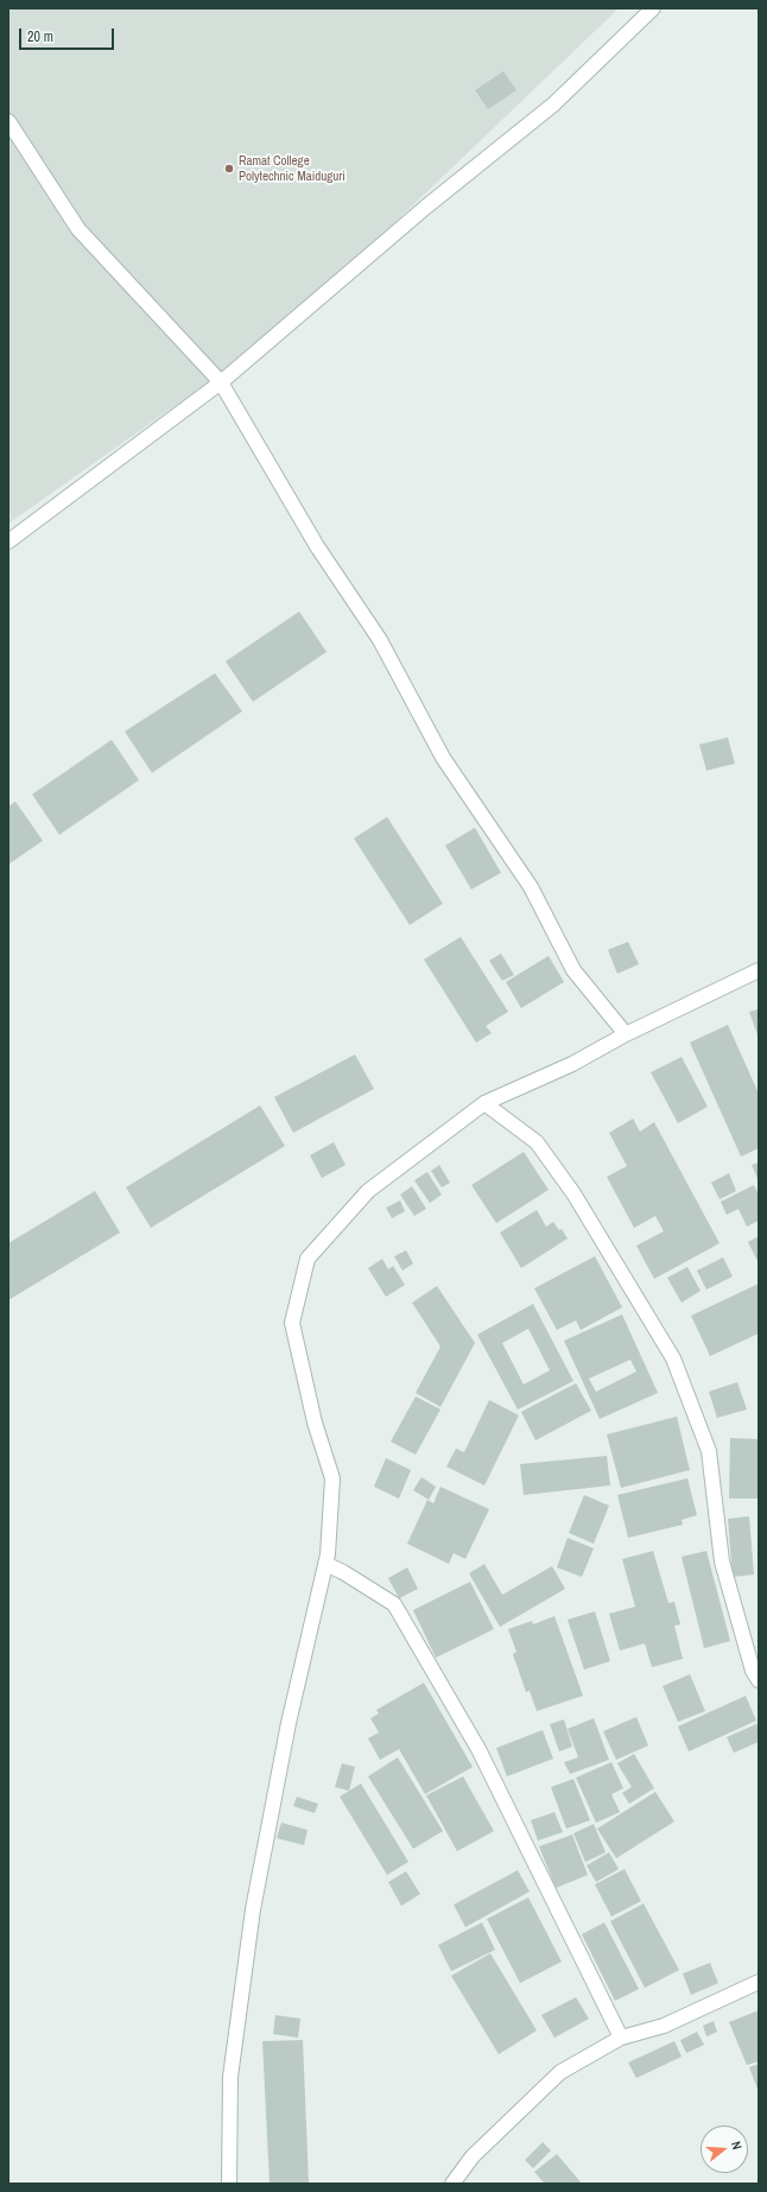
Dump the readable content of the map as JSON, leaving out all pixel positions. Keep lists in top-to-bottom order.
{
  "places": ["Ramat College Polytechnic Maiduguri"],
  "scale_bar": "20 m",
  "north": "right"
}
